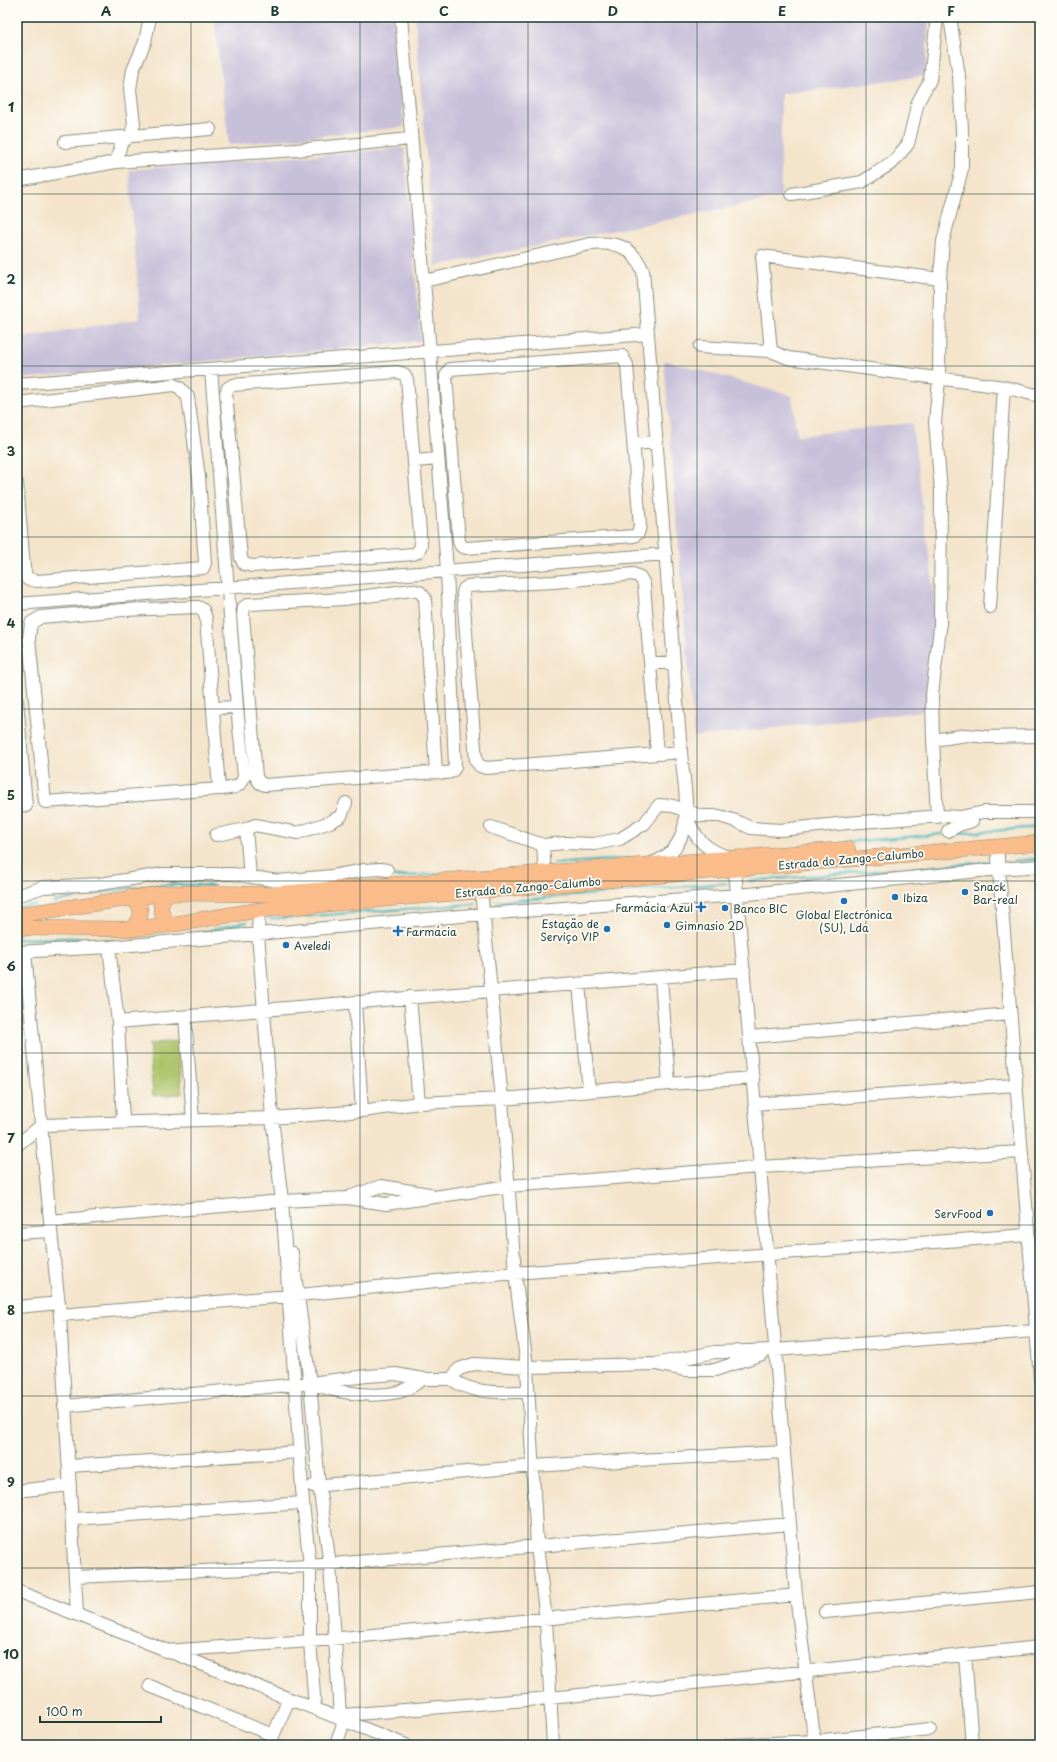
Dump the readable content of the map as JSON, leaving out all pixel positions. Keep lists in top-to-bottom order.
{
  "streets": {
    "main road": ["Estrada do Zango-Calumbo"]
  },
  "places": {
    "other": [
      "Snack Bar-real",
      "Ibiza",
      "Global Electrónica (SU), Lda",
      "Banco BIC",
      "Gimnasio 2D",
      "Estação de Serviço VIP",
      "Aveledi",
      "ServFood"
    ],
    "health": ["Farmácia Azul", "Farmácia"]
  },
  "scale_bar": "100 m",
  "grid": {
    "columns": [
      "A",
      "B",
      "C",
      "D",
      "E",
      "F"
    ],
    "rows": [
      "1",
      "2",
      "3",
      "4",
      "5",
      "6",
      "7",
      "8",
      "9",
      "10"
    ]
  }
}
